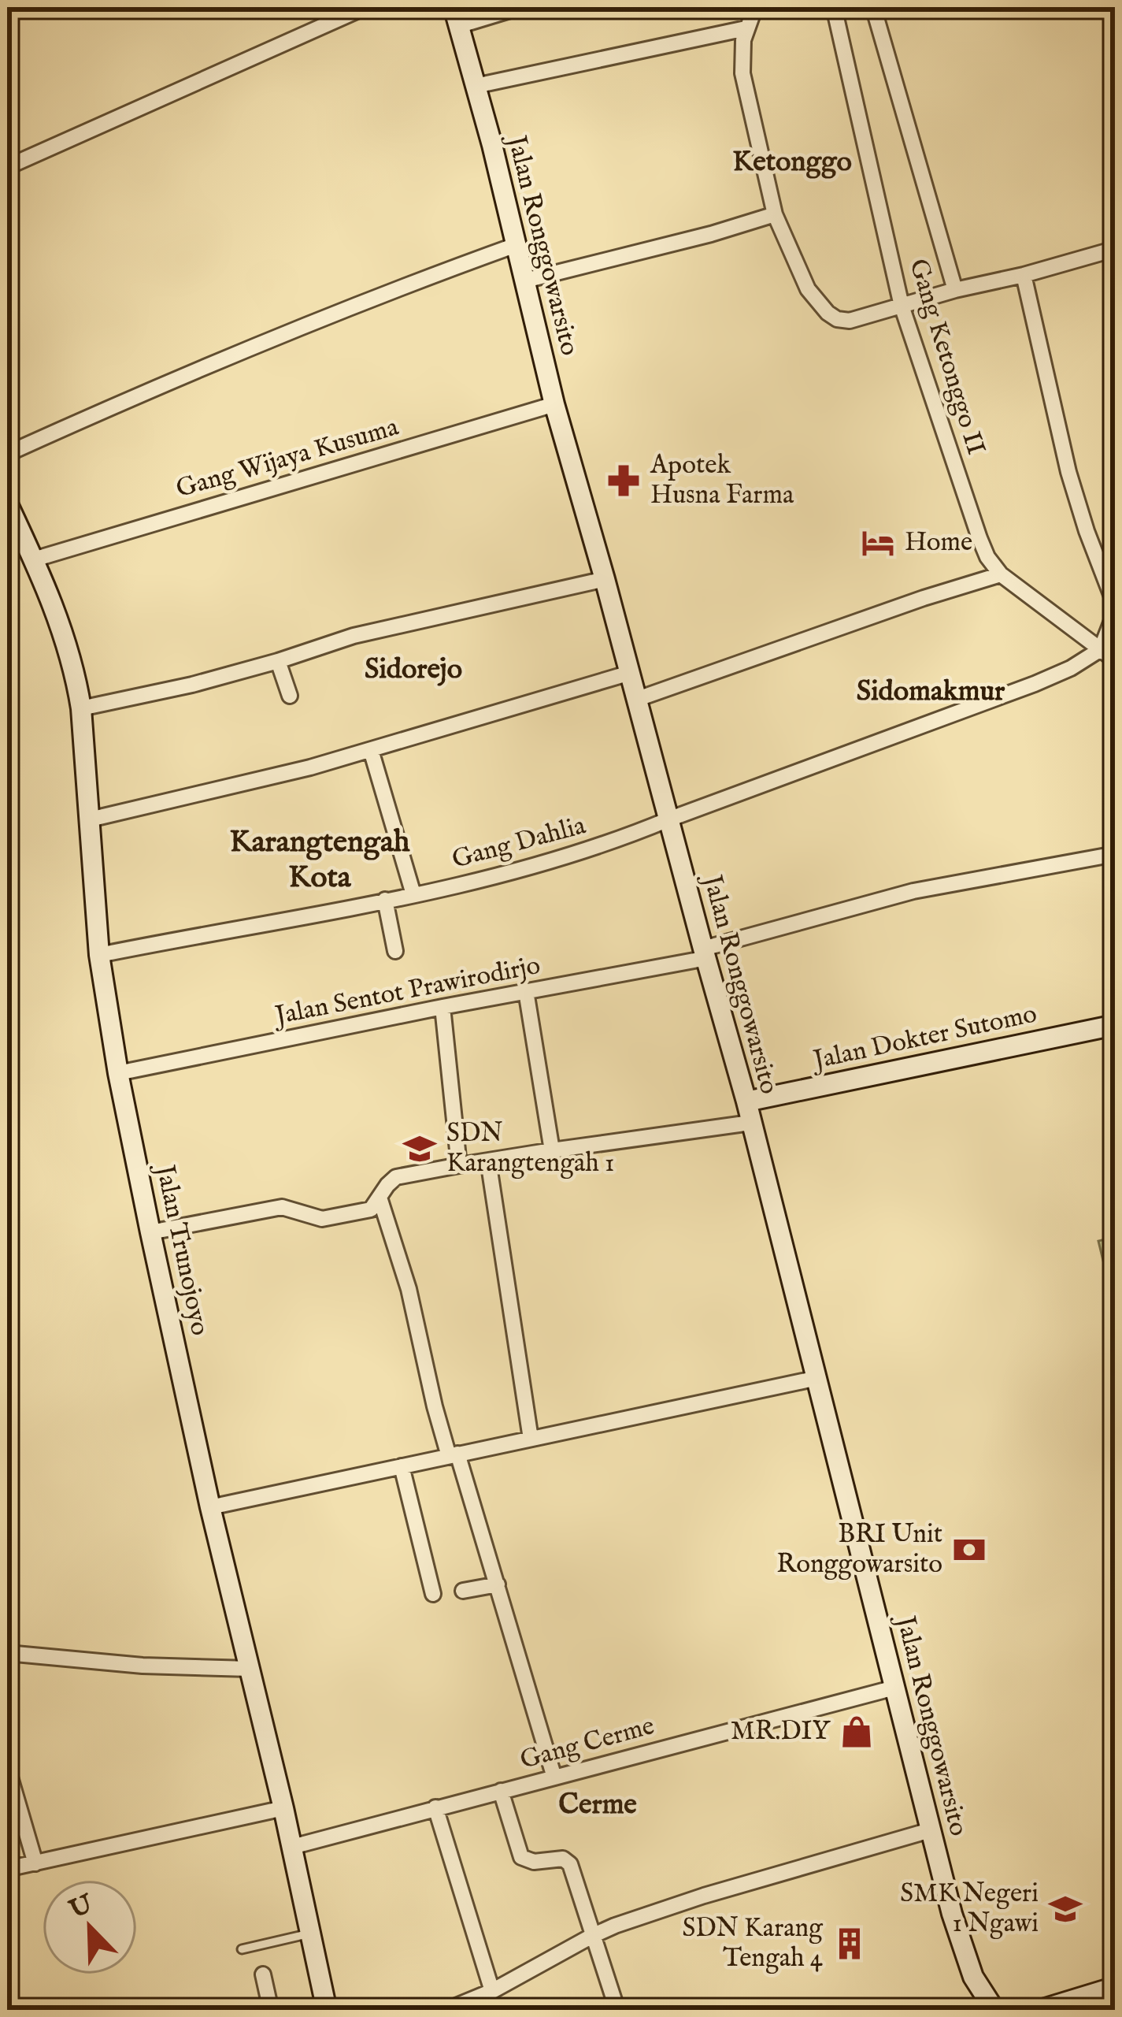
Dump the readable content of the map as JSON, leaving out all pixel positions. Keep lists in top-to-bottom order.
{
  "streets": {
    "street": [
      "Jalan Ronggowarsito",
      "Gang Ketonggo II",
      "Gang Wijaya Kusuma",
      "Gang Dahlia",
      "Jalan Sentot Prawirodirjo",
      "Jalan Dokter Sutomo",
      "Jalan Trunojoyo",
      "Gang Cerme"
    ]
  },
  "crossings": [
    ["Jalan Ronggowarsito", "Gang Wijaya Kusuma"],
    ["Jalan Ronggowarsito", "Gang Dahlia"],
    ["Jalan Ronggowarsito", "Jalan Sentot Prawirodirjo"],
    ["Jalan Ronggowarsito", "Jalan Dokter Sutomo"],
    ["Jalan Ronggowarsito", "Gang Cerme"],
    ["Gang Ketonggo II", "Gang Dahlia"],
    ["Gang Wijaya Kusuma", "Jalan Trunojoyo"],
    ["Gang Dahlia", "Jalan Trunojoyo"],
    ["Jalan Sentot Prawirodirjo", "Jalan Trunojoyo"],
    ["Jalan Trunojoyo", "Gang Cerme"]
  ],
  "districts": [
    "Ketonggo",
    "Sidorejo",
    "Sidomakmur",
    "Karangtengah Kota",
    "Cerme"
  ],
  "places": {
    "pharmacy": ["Apotek Husna Farma"],
    "hotel": ["Home"],
    "school or university": ["SDN Karangtengah 1", "SMK Negeri 1 Ngawi"],
    "bank": ["BRI Unit Ronggowarsito"],
    "shop": ["MR.DIY"],
    "building": ["SDN Karang Tengah 4"]
  },
  "north": "top left"
}
